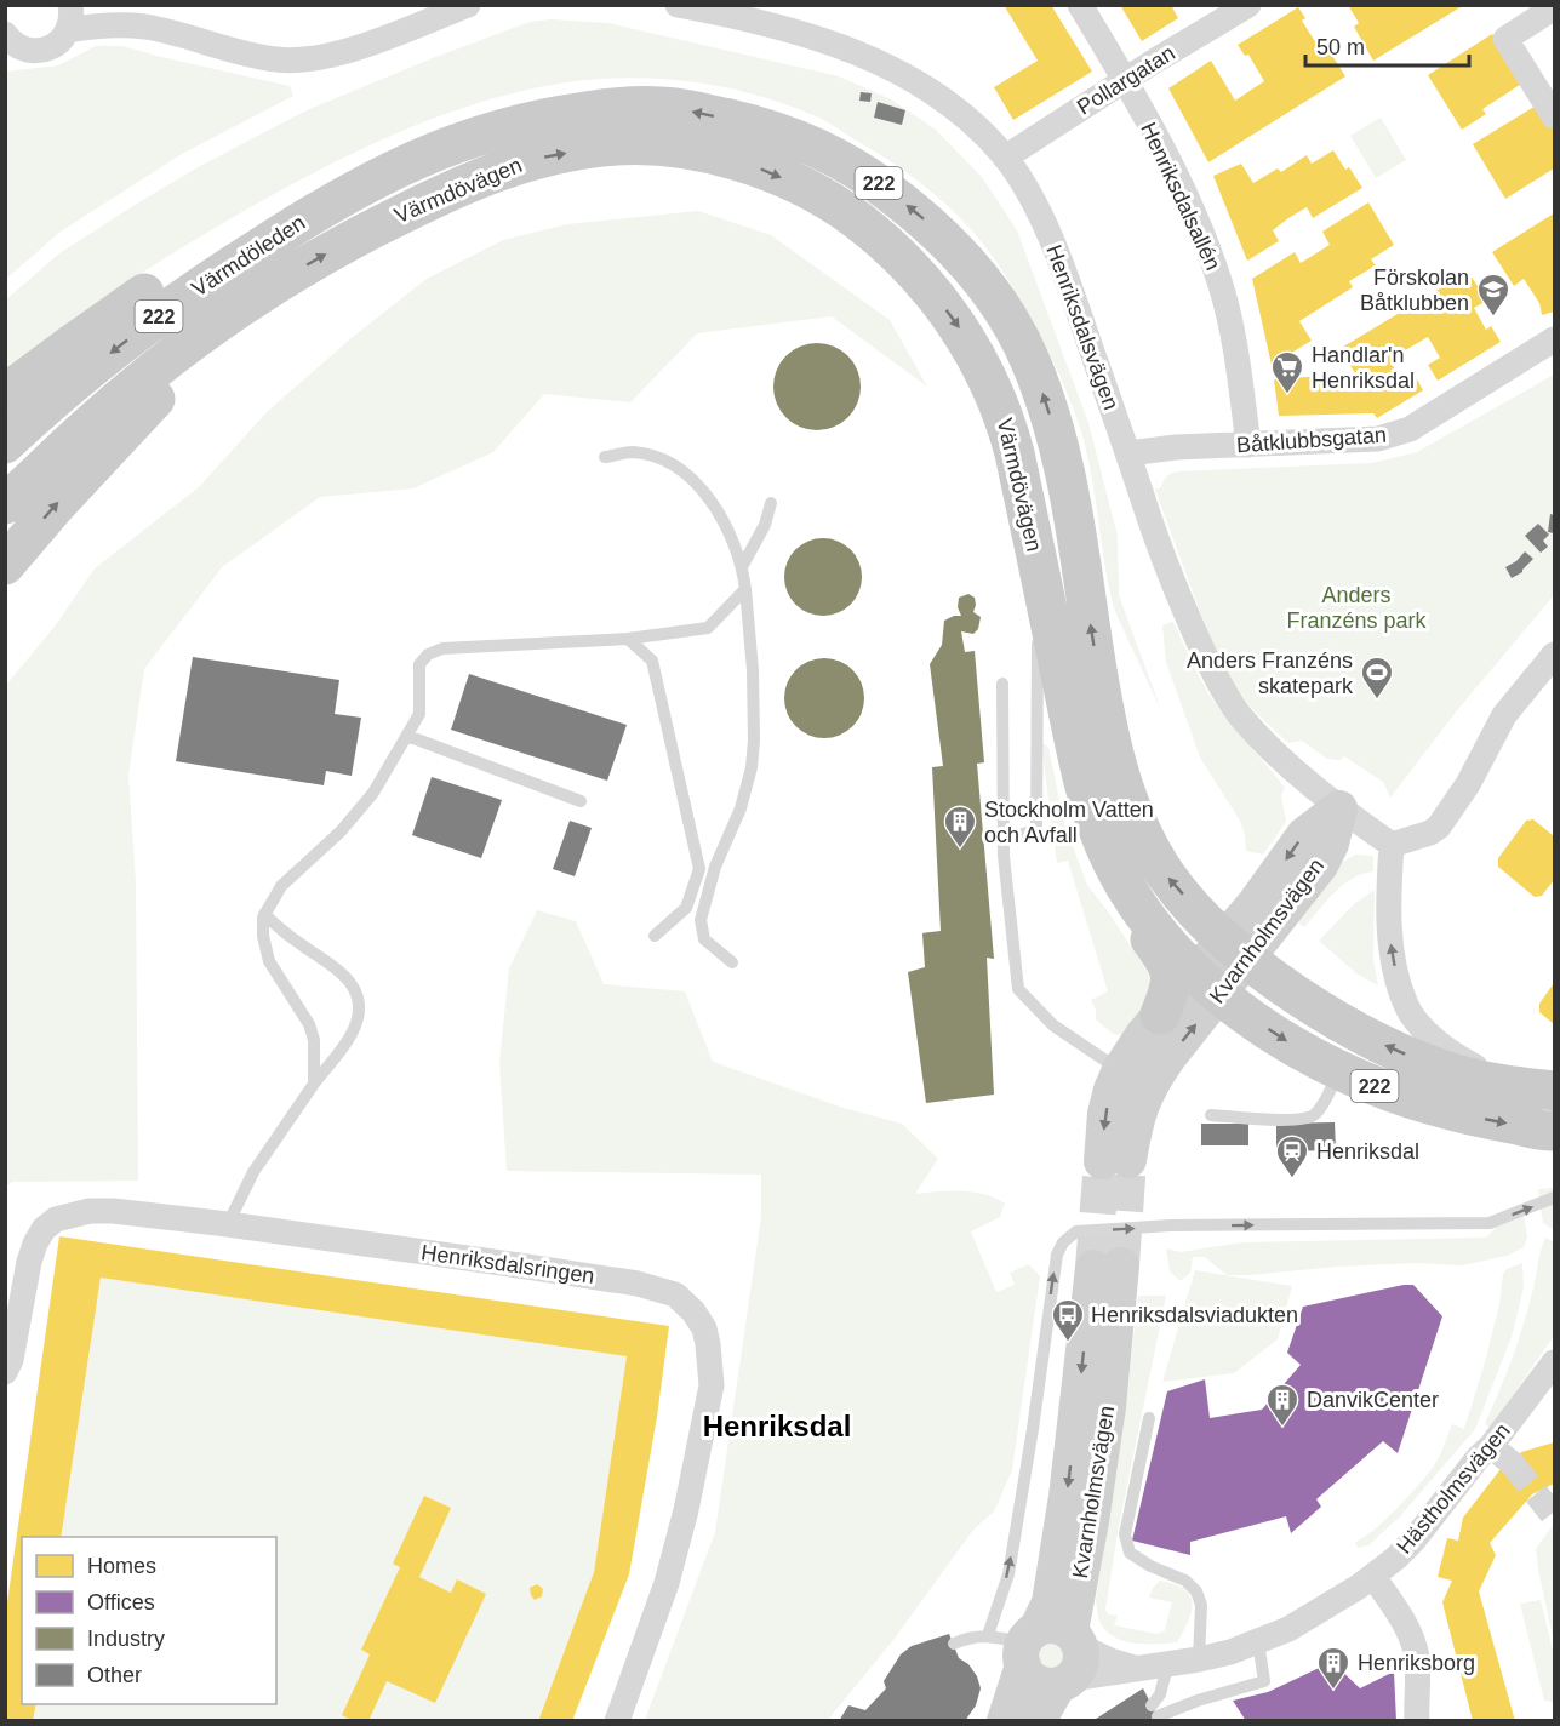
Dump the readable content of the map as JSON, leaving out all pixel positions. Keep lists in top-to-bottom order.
{
  "streets": {
    "main road": ["222", "Värmdövägen", "Värmdöleden"],
    "street": [
      "Pollargatan",
      "Henriksdalsallén",
      "Henriksdalsvägen",
      "Båtklubbsgatan",
      "Kvarnholmsvägen",
      "Henriksdalsringen",
      "Hästholmsvägen"
    ]
  },
  "crossings": [
    ["Pollargatan", "Henriksdalsallén"],
    ["Pollargatan", "Henriksdalsvägen"],
    ["Värmdövägen", "Värmdöleden"],
    ["Värmdövägen", "Kvarnholmsvägen"],
    ["Henriksdalsallén", "Båtklubbsgatan"],
    ["Henriksdalsvägen", "Båtklubbsgatan"],
    ["Henriksdalsvägen", "Kvarnholmsvägen"],
    ["Kvarnholmsvägen", "Hästholmsvägen"]
  ],
  "districts": ["Henriksdal"],
  "parks": ["Anders Franzéns park"],
  "places": {
    "school or university": ["Förskolan Båtklubben"],
    "supermarket": ["Handlar'n Henriksdal"],
    "sports": ["Anders Franzéns skatepark"],
    "building": ["Stockholm Vatten och Avfall", "DanvikCenter", "Henriksborg"],
    "station": ["Henriksdal"],
    "bus stop": ["Henriksdalsviadukten"]
  },
  "legend": [
    "Homes",
    "Offices",
    "Industry",
    "Other"
  ],
  "scale_bar": "50 m"
}
